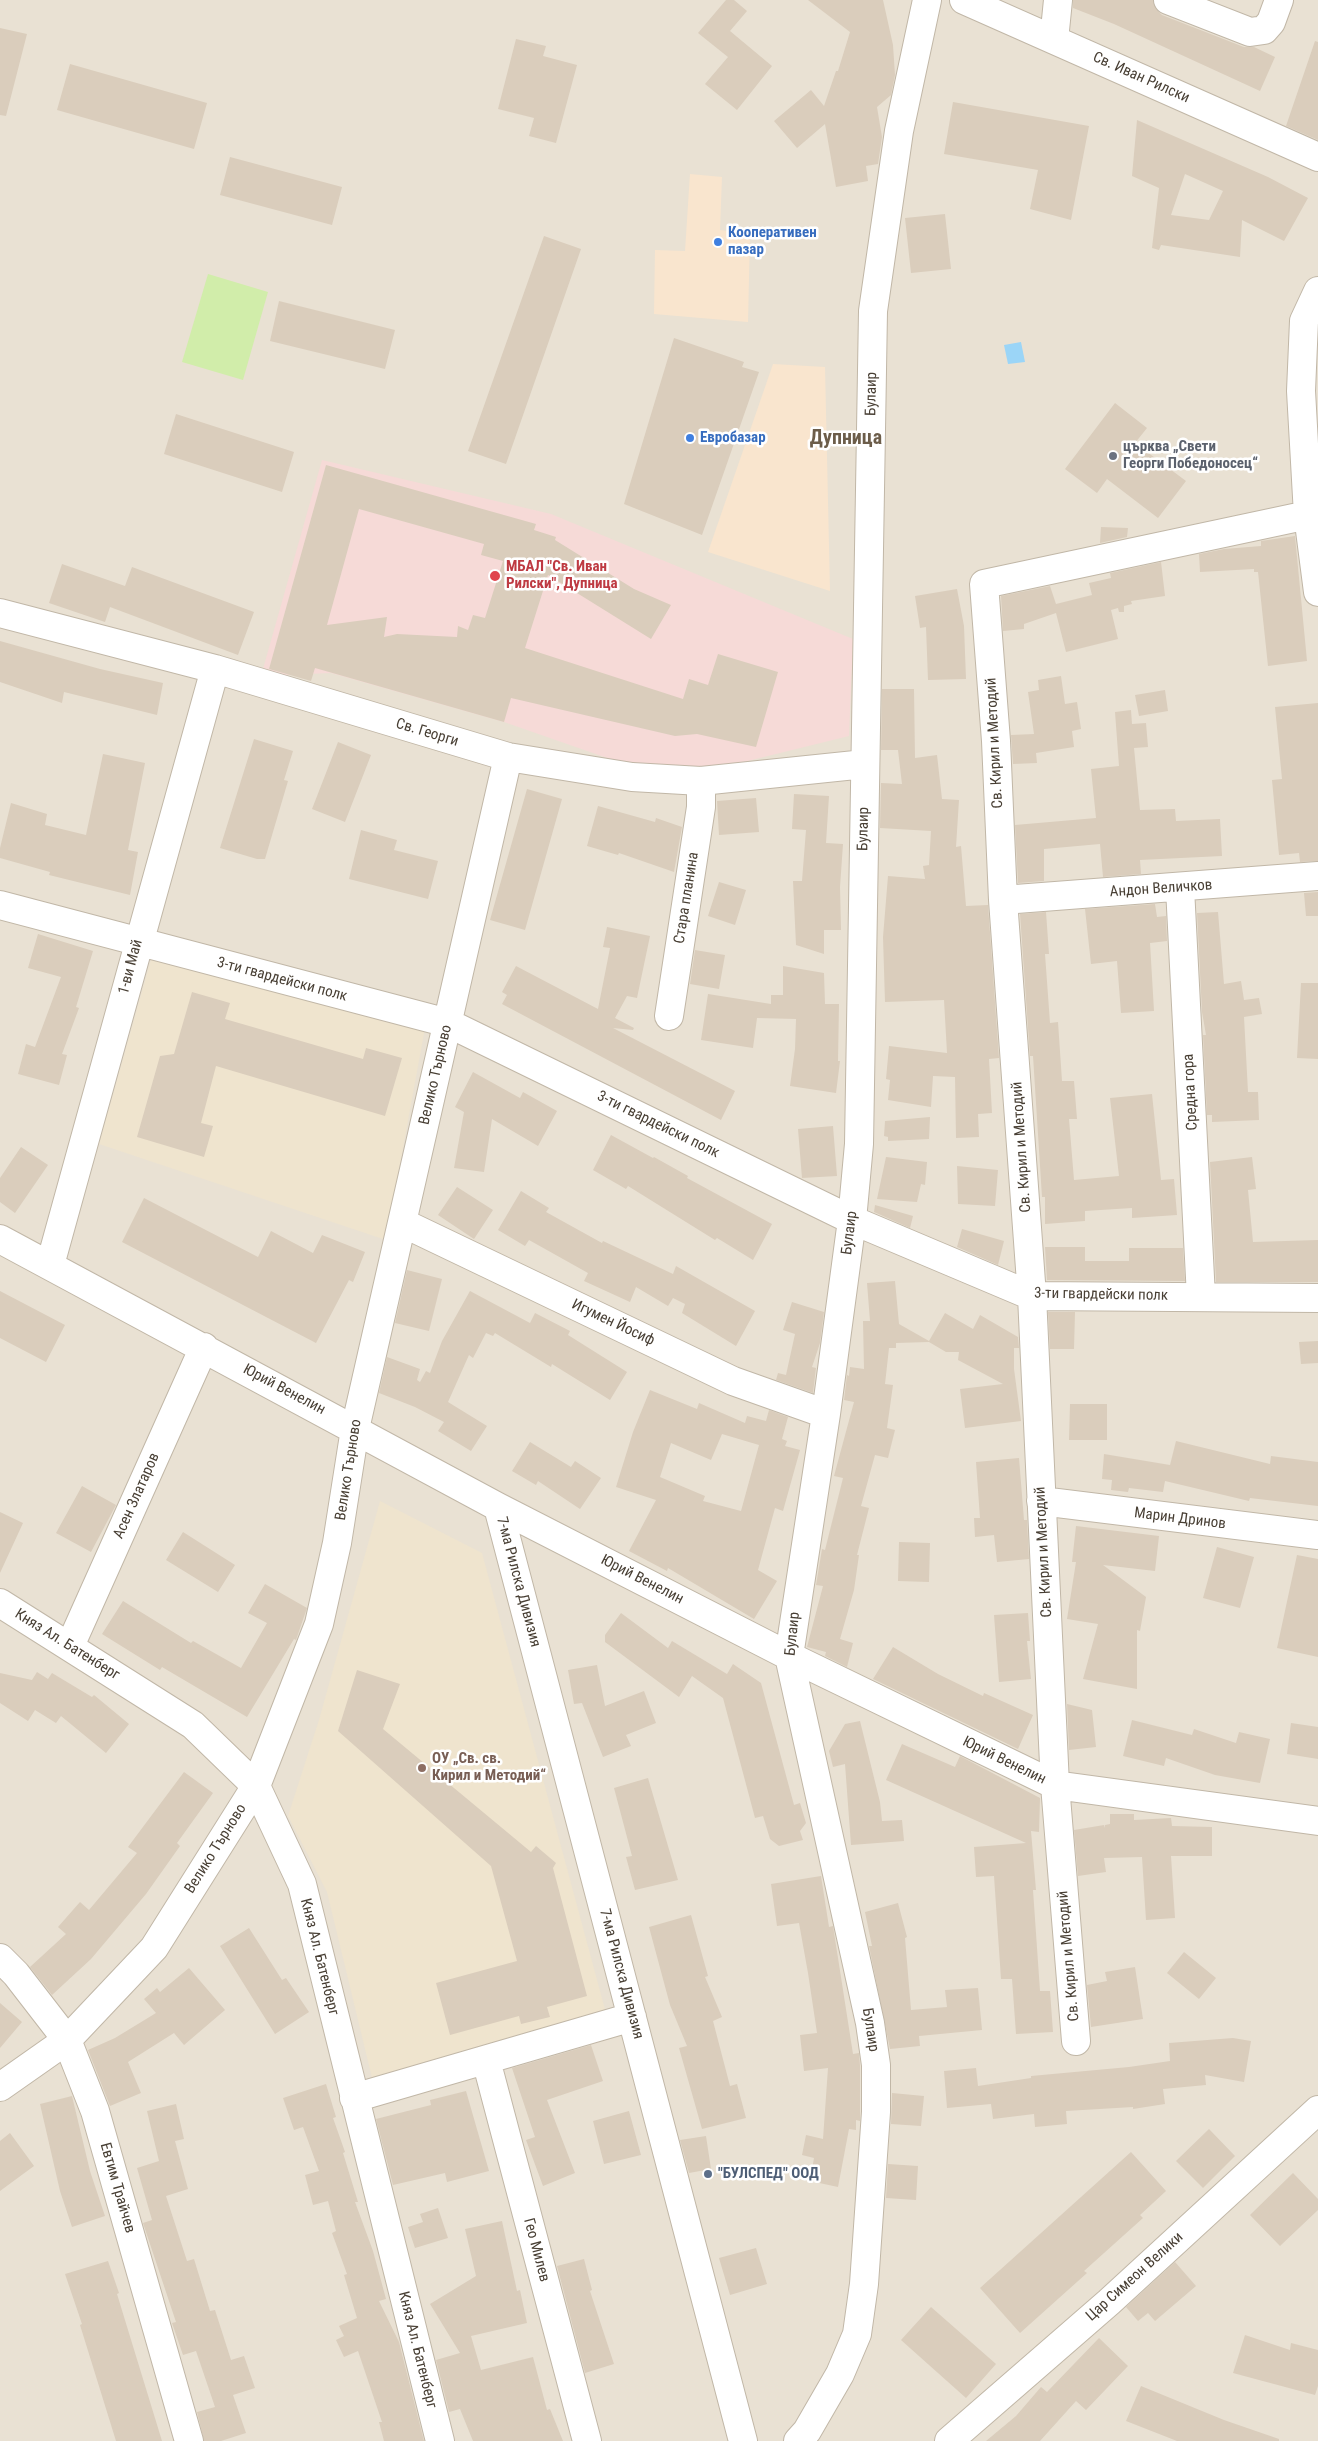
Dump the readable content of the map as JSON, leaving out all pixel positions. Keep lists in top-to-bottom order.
{
  "streets": {
    "street": [
      "Св. Иван Рилски",
      "Булаир",
      "Св. Георги",
      "Св. Кирил и Методий",
      "Андон Величков",
      "Стара планина",
      "1-ви Май",
      "3-ти гвардейски полк",
      "Велико Търново",
      "Средна гора",
      "Игумен Йосиф",
      "Юрий Венелин",
      "Асен Златаров",
      "Марин Дринов",
      "7-ма Рилска Дивизия",
      "Княз Ал. Батенберг",
      "Евтим Трайчев",
      "Гео Милев",
      "Цар Симеон Велики"
    ]
  },
  "crossings": [
    ["Булаир", "Св. Георги"],
    ["Булаир", "3-ти гвардейски полк"],
    ["Булаир", "Игумен Йосиф"],
    ["Булаир", "Юрий Венелин"],
    ["Св. Георги", "Стара планина"],
    ["Св. Георги", "1-ви Май"],
    ["Св. Георги", "Велико Търново"],
    ["Св. Кирил и Методий", "Андон Величков"],
    ["Св. Кирил и Методий", "3-ти гвардейски полк"],
    ["Св. Кирил и Методий", "Юрий Венелин"],
    ["Св. Кирил и Методий", "Марин Дринов"],
    ["Андон Величков", "Средна гора"],
    ["1-ви Май", "3-ти гвардейски полк"],
    ["1-ви Май", "Юрий Венелин"],
    ["3-ти гвардейски полк", "Велико Търново"],
    ["3-ти гвардейски полк", "Средна гора"],
    ["Велико Търново", "Игумен Йосиф"],
    ["Велико Търново", "Юрий Венелин"],
    ["Велико Търново", "Княз Ал. Батенберг"],
    ["Велико Търново", "Евтим Трайчев"],
    ["Юрий Венелин", "Асен Златаров"],
    ["Юрий Венелин", "7-ма Рилска Дивизия"],
    ["Асен Златаров", "Княз Ал. Батенберг"]
  ],
  "districts": ["Дупница"],
  "places": [
    "Кооперативен пазар",
    "Евробазар",
    "църква „Свети Георги Победоносец“",
    "МБАЛ \"Св. Иван Рилски\", Дупница",
    "ОУ „Св. св. Кирил и Методий“",
    "\"БУЛСПЕД\" ООД"
  ]
}
